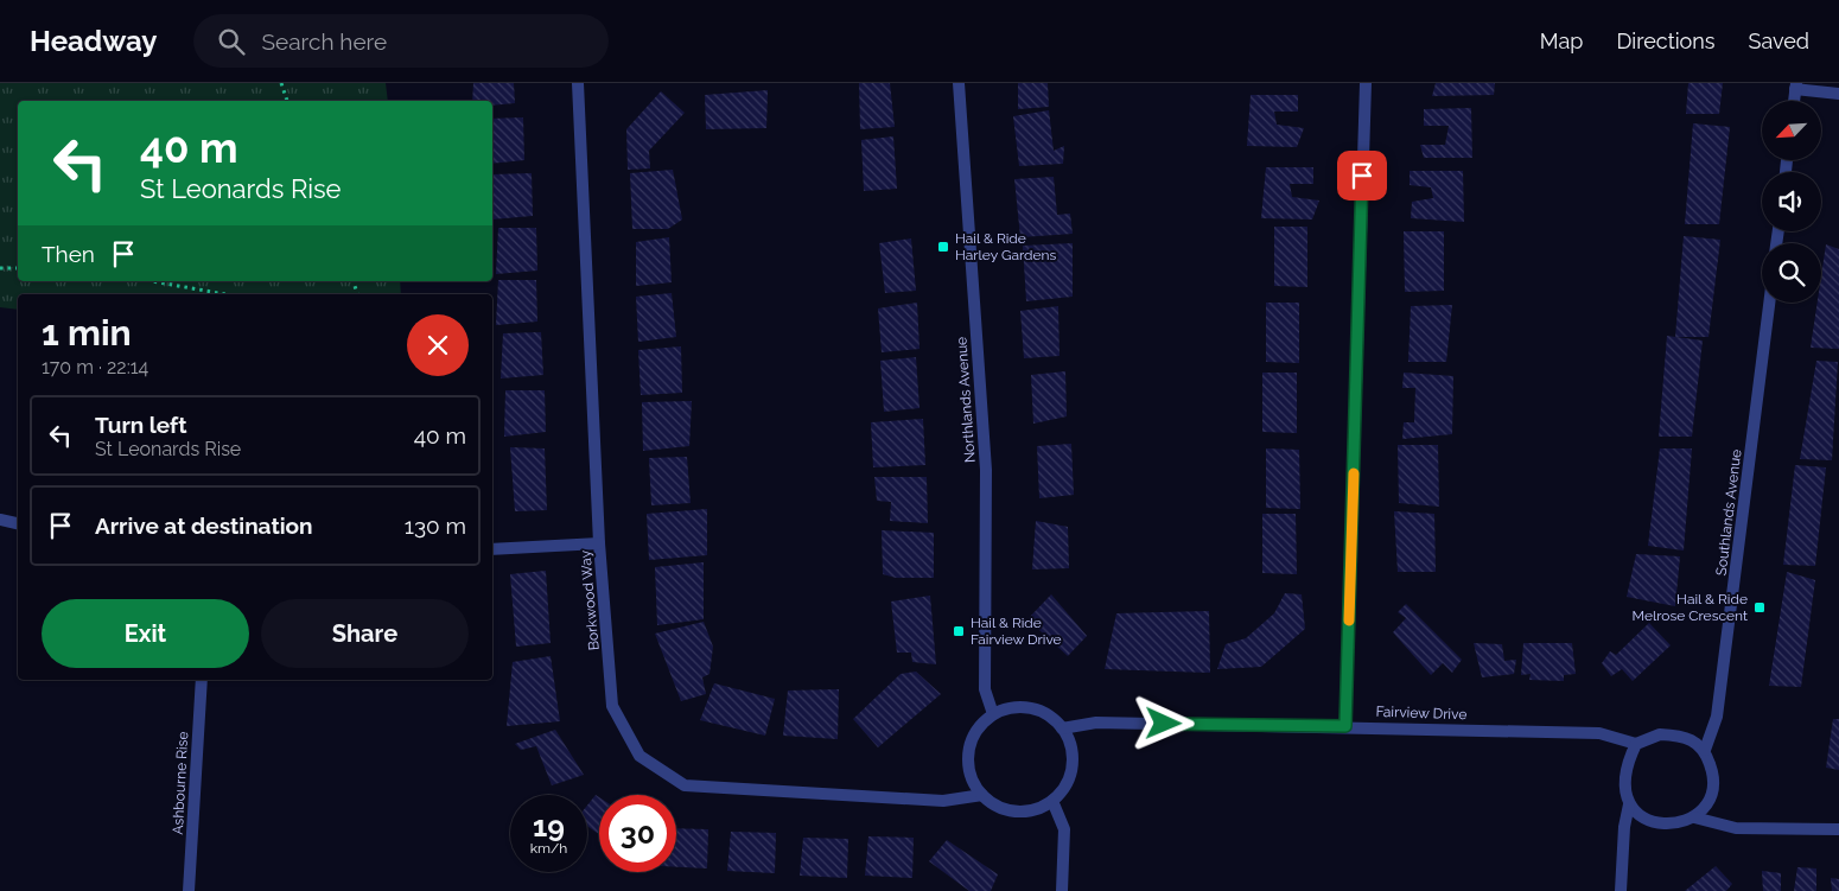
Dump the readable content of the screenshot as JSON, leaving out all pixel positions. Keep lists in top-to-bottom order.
{
  "streets": {
    "street": [
      "Northlands Avenue",
      "Southlands Avenue",
      "Borkwood Way",
      "Fairview Drive",
      "Ashbourne Rise"
    ]
  },
  "crossings": [
    ["Northlands Avenue", "Borkwood Way"],
    ["Northlands Avenue", "Fairview Drive"],
    ["Southlands Avenue", "Fairview Drive"],
    ["Borkwood Way", "Fairview Drive"]
  ],
  "places": {
    "transit": ["Hail & Ride Harley Gardens", "Hail & Ride Melrose Crescent", "Hail & Ride Fairview Drive"]
  },
  "north": "bottom left",
  "page": {
    "header": "Headway",
    "search": "Search here",
    "nav": ["Map", "Directions", "Saved"],
    "turn": ["40 m", "St Leonards Rise"],
    "then": "Then",
    "heading": ["1 min", "170 m · 22:14"],
    "list": [
      {
        "name": "Turn left",
        "note": "St Leonards Rise",
        "value": "40 m"
      },
      {
        "name": "Arrive at destination",
        "value": "130 m"
      }
    ],
    "buttons": ["Exit", "Share"],
    "speed": "19 km/h",
    "limit": "30"
  }
}
